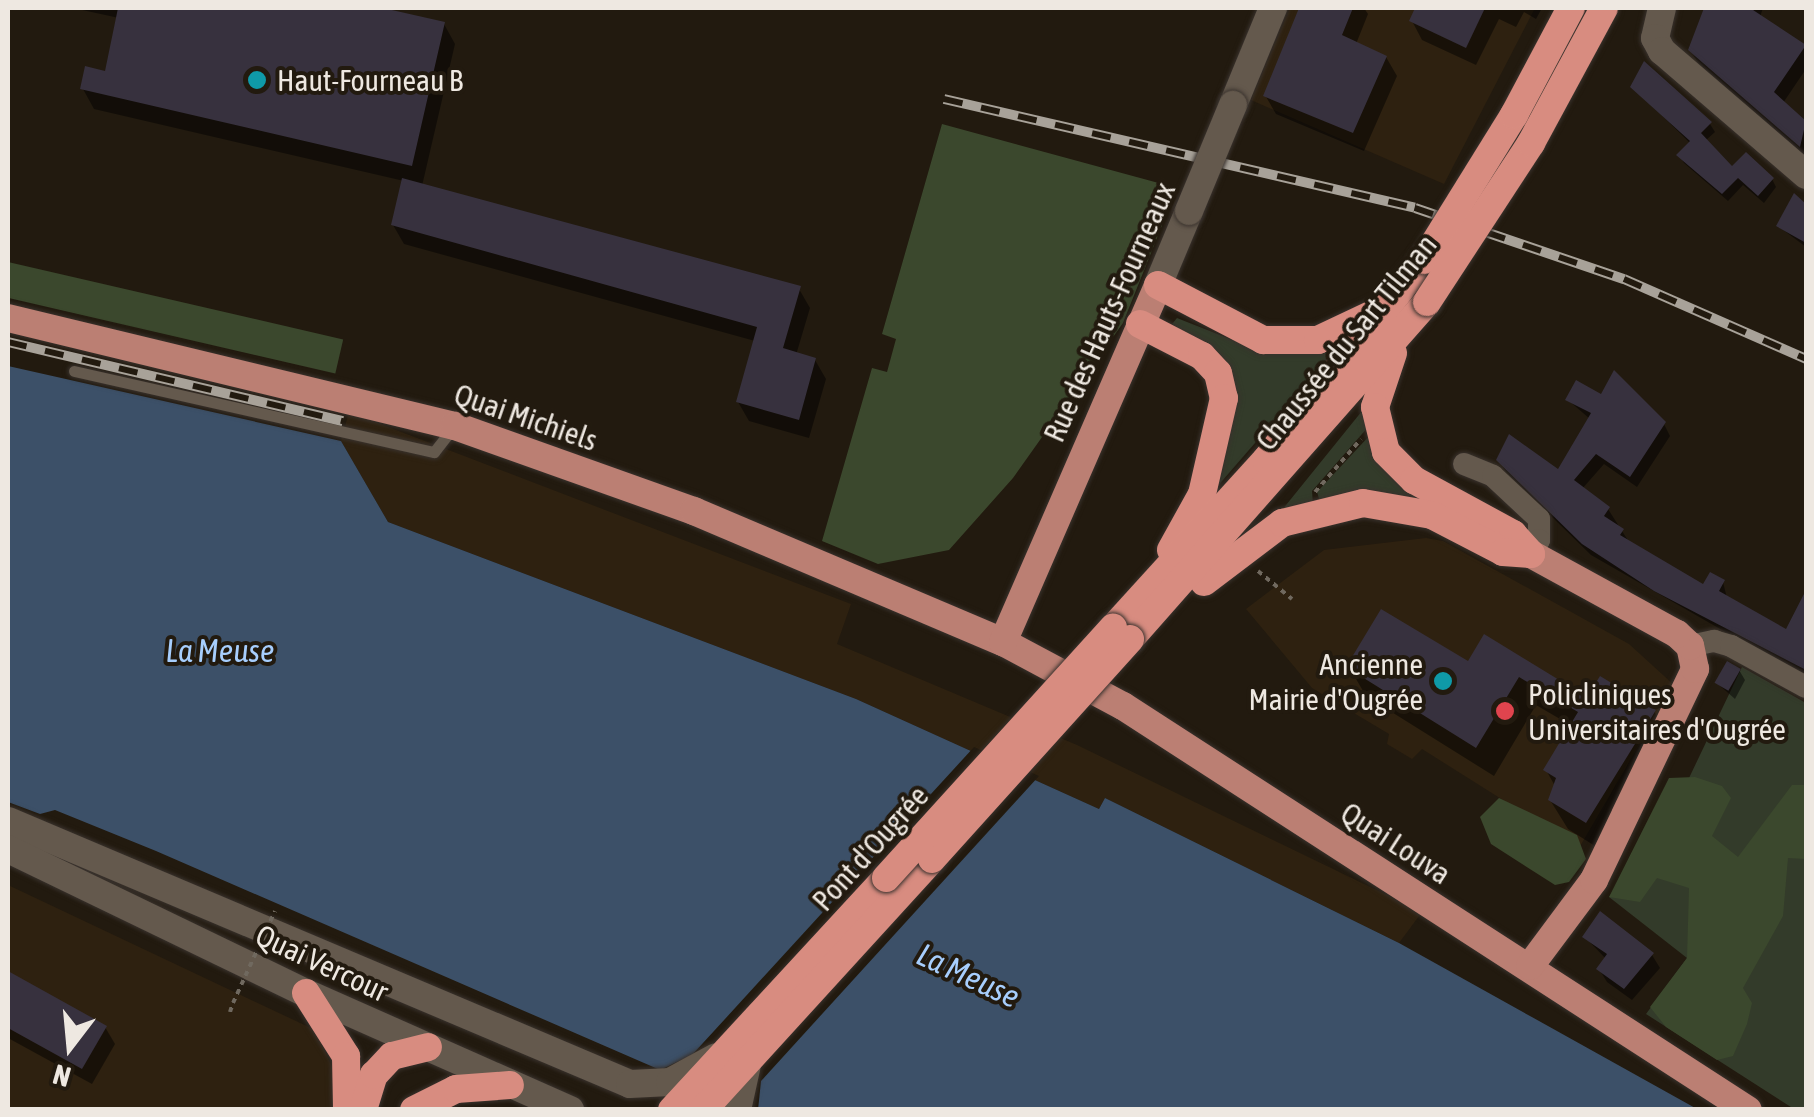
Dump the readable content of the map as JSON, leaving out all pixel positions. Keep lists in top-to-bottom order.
{
  "streets": {
    "highway": ["Chaussée du Sart Tilman", "Pont d'Ougrée"],
    "main road": [
      "Rue des Hauts-Fourneaux",
      "Quai Michiels",
      "Quai Louva",
      "Quai Vercour"
    ]
  },
  "crossings": [
    ["Rue des Hauts-Fourneaux", "Quai Michiels"],
    ["Rue des Hauts-Fourneaux", "Quai Louva"],
    ["Chaussée du Sart Tilman", "Pont d'Ougrée"],
    ["Quai Michiels", "Quai Louva"]
  ],
  "water": ["La Meuse"],
  "places": ["Haut-Fourneau B", "Ancienne Mairie d'Ougrée", "Policliniques Universitaires d'Ougrée"],
  "north": "bottom"
}
